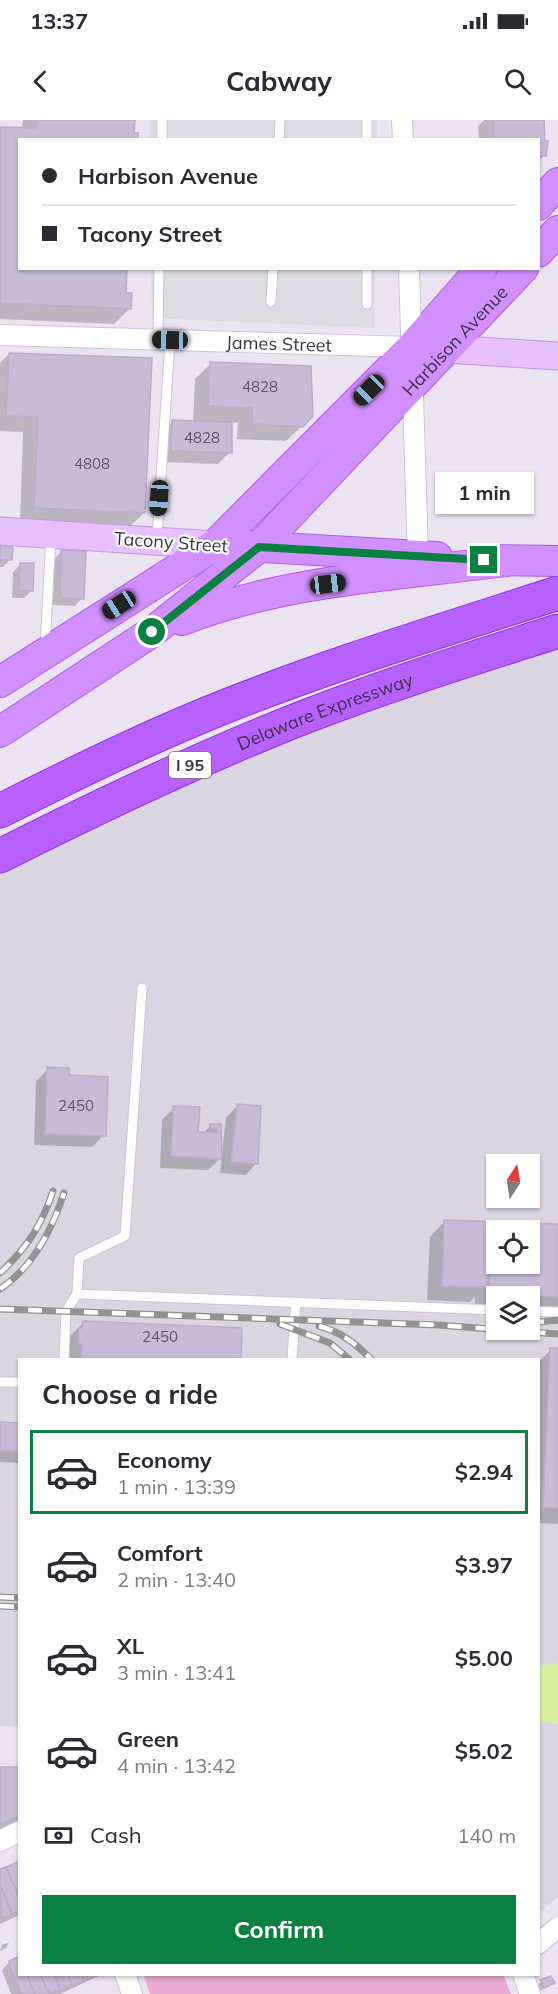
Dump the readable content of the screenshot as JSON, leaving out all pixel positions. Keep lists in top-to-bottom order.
{
  "streets": {
    "highway": ["Delaware Expressway", "I 95"],
    "main road": ["Harbison Avenue", "James Street", "Tacony Street"]
  },
  "crossings": [
    ["Harbison Avenue", "James Street"],
    ["Harbison Avenue", "Tacony Street"]
  ],
  "house_numbers": [
    "4828",
    "4828",
    "4808",
    "2450",
    "2450"
  ],
  "north": "top",
  "page": {
    "status": "13:37",
    "header": "Cabway",
    "banner": ["Harbison Avenue", "Tacony Street"],
    "bubble": "1 min",
    "heading": "Choose a ride",
    "list": [
      {
        "name": "Economy",
        "note": "1 min · 13:39",
        "value": "$2.94"
      },
      {
        "name": "Comfort",
        "note": "2 min · 13:40",
        "value": "$3.97"
      },
      {
        "name": "XL",
        "note": "3 min · 13:41",
        "value": "$5.00"
      },
      {
        "name": "Green",
        "note": "4 min · 13:42",
        "value": "$5.02"
      }
    ],
    "pay": ["Cash", "140 m"],
    "buttons": "Confirm"
  }
}
